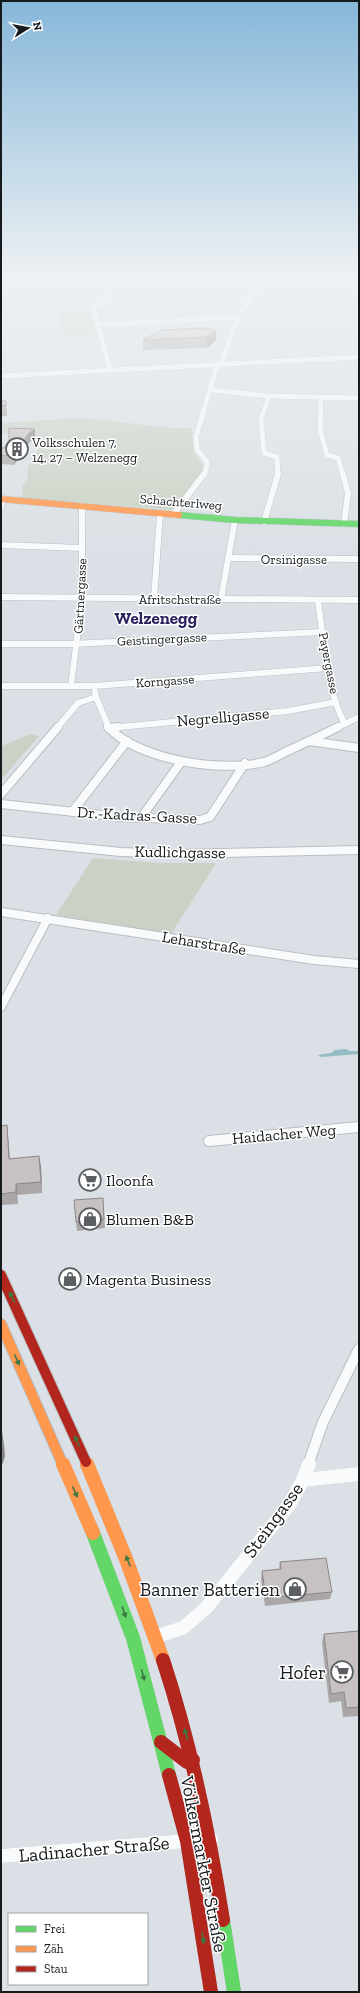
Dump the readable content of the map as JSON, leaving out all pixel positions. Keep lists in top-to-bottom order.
{
  "streets": {
    "main road": ["Schachterlweg", "Völkermarkter Straße"],
    "street": [
      "Orsinigasse",
      "Gärtnergasse",
      "Afritschstraße",
      "Geistingergasse",
      "Payergasse",
      "Korngasse",
      "Negrelligasse",
      "Dr.-Kadras-Gasse",
      "Kudlichgasse",
      "Leharstraße",
      "Haidacher Weg",
      "Steingasse",
      "Ladinacher Straße"
    ]
  },
  "crossings": [
    ["Schachterlweg", "Gärtnergasse"],
    ["Gärtnergasse", "Afritschstraße"],
    ["Gärtnergasse", "Geistingergasse"],
    ["Gärtnergasse", "Korngasse"],
    ["Afritschstraße", "Payergasse"],
    ["Geistingergasse", "Payergasse"],
    ["Payergasse", "Korngasse"],
    ["Payergasse", "Negrelligasse"],
    ["Steingasse", "Völkermarkter Straße"],
    ["Ladinacher Straße", "Völkermarkter Straße"]
  ],
  "districts": ["Welzenegg"],
  "places": {
    "building": ["Volksschulen 7, 14, 27 – Welzenegg"],
    "supermarket": ["Iloonfa", "Hofer"],
    "shop": ["Blumen B&B", "Magenta Business", "Banner Batterien"]
  },
  "legend": ["Frei", "Zäh", "Stau"],
  "north": "right"
}
